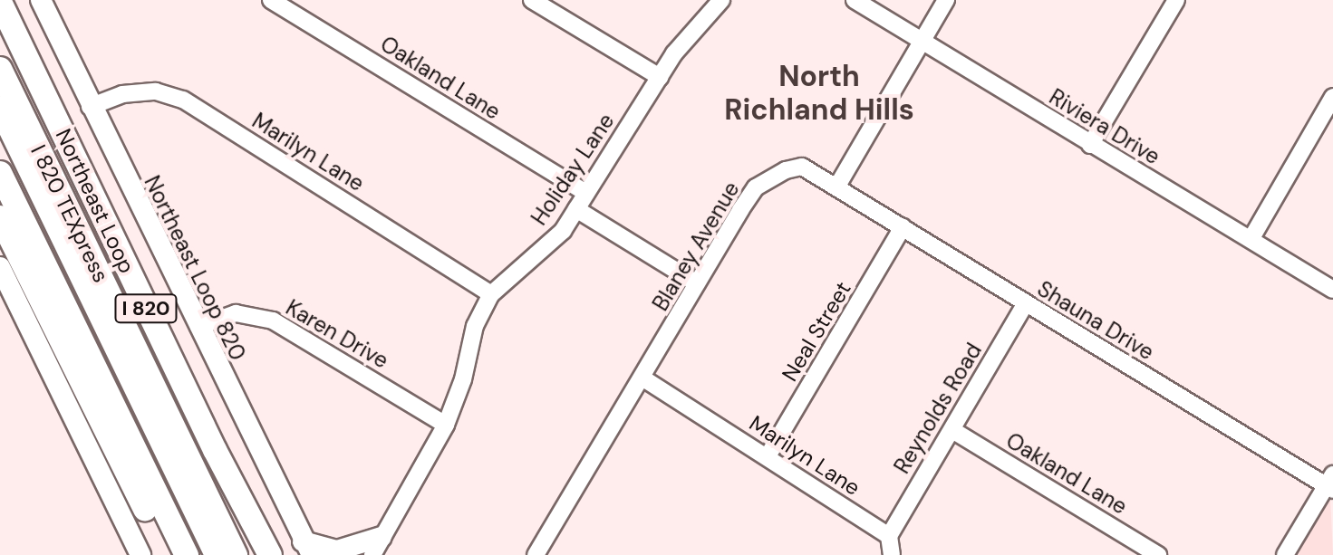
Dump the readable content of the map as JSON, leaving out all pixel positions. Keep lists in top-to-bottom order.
{
  "streets": {
    "highway": ["Northeast Loop", "I 820 TEXpress", "I 820"],
    "main road": ["Northeast Loop 820"],
    "street": [
      "Oakland Lane",
      "Riviera Drive",
      "Marilyn Lane",
      "Holiday Lane",
      "Blaney Avenue",
      "Shauna Drive",
      "Neal Street",
      "Karen Drive",
      "Reynolds Road"
    ]
  },
  "crossings": [
    ["Oakland Lane", "Holiday Lane"],
    ["Oakland Lane", "Reynolds Road"],
    ["Marilyn Lane", "Holiday Lane"],
    ["Marilyn Lane", "Blaney Avenue"],
    ["Marilyn Lane", "Northeast Loop 820"],
    ["Marilyn Lane", "Neal Street"],
    ["Marilyn Lane", "Reynolds Road"],
    ["Holiday Lane", "Karen Drive"],
    ["Blaney Avenue", "Shauna Drive"],
    ["Northeast Loop 820", "Karen Drive"],
    ["Shauna Drive", "Neal Street"],
    ["Shauna Drive", "Reynolds Road"]
  ],
  "districts": ["North Richland Hills"]
}
